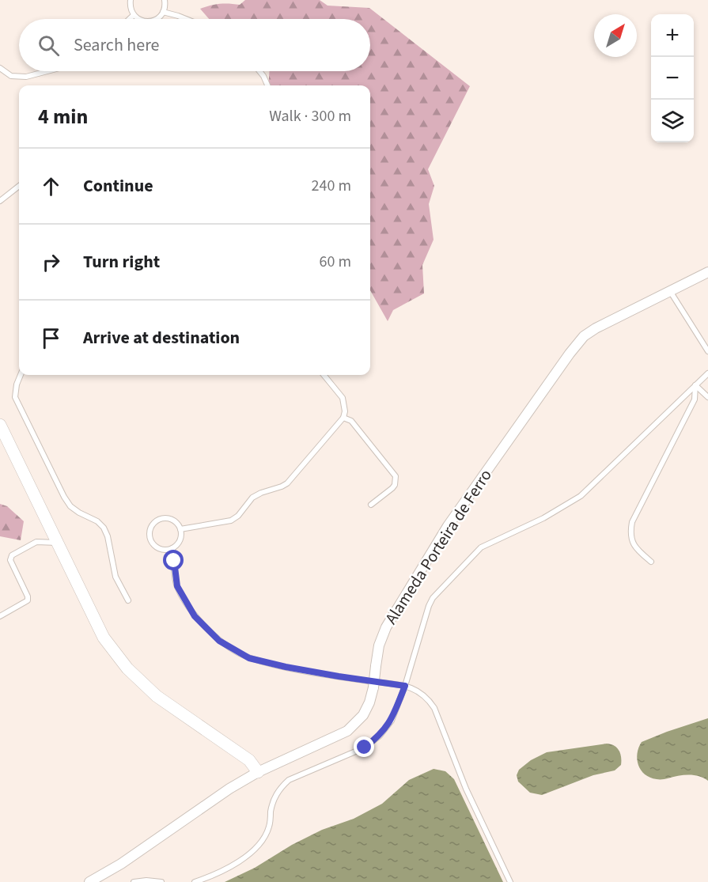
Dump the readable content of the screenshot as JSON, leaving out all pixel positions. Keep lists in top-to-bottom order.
{
  "streets": {
    "street": ["Alameda Porteira de Ferro"]
  },
  "north": "top right",
  "page": {
    "map_buttons": ["+", "−"],
    "search": "Search here",
    "heading": ["4 min", "Walk · 300 m"],
    "list": [
      ["Continue", "240 m"],
      ["Turn right", "60 m"],
      "Arrive at destination"
    ]
  }
}
